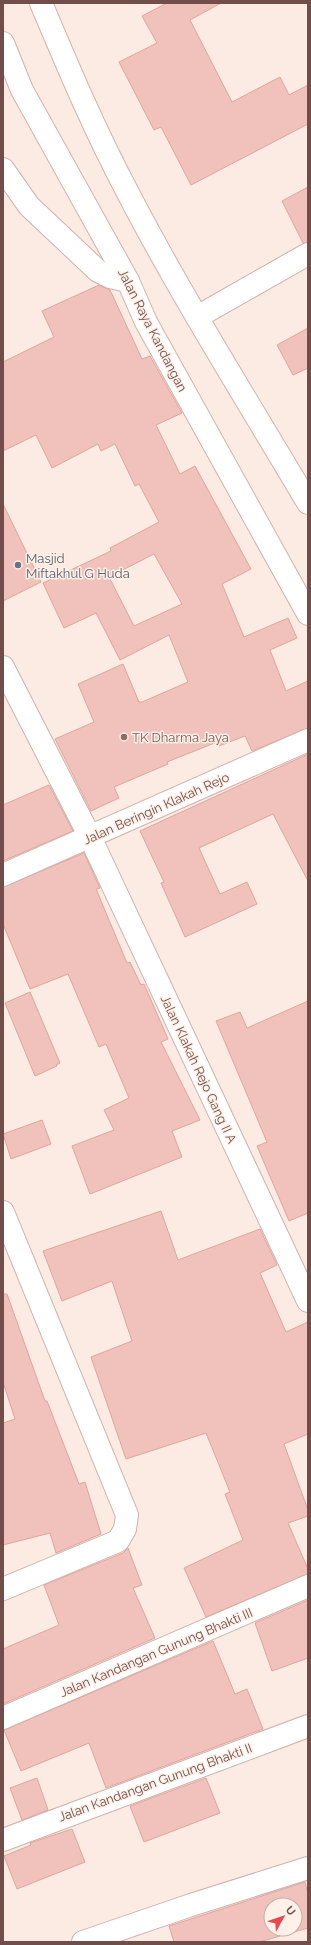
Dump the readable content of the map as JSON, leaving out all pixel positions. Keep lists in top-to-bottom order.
{
  "streets": {
    "street": [
      "Jalan Raya Kandangan",
      "Jalan Beringin Klakah Rejo",
      "Jalan Klakah Rejo Gang II A",
      "Jalan Kandangan Gunung Bhakti III",
      "Jalan Kandangan Gunung Bhakti II"
    ]
  },
  "crossings": [
    ["Jalan Beringin Klakah Rejo", "Jalan Klakah Rejo Gang II A"]
  ],
  "places": ["Masjid Miftakhul G Huda", "TK Dharma Jaya"],
  "north": "top right"
}
